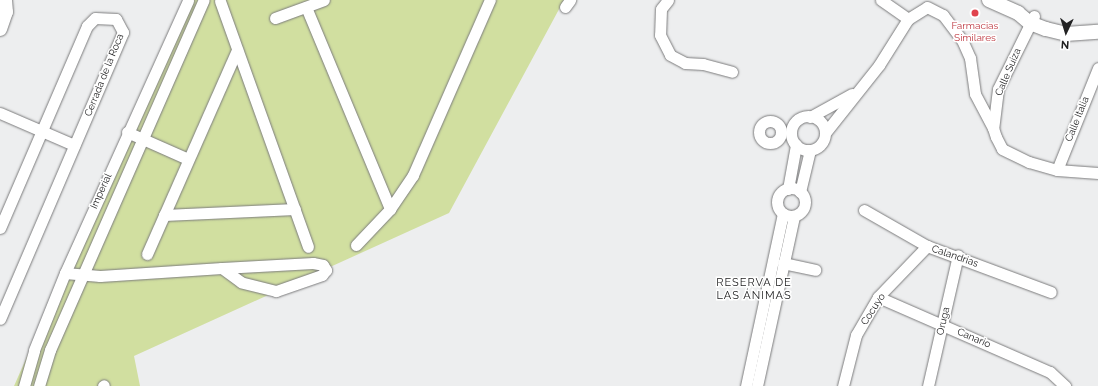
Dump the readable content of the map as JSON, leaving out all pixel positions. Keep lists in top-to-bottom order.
{
  "streets": {
    "street": [
      "Calle Suiza",
      "Cerrada de la Roca",
      "Calle Italia",
      "Imperial",
      "Calandrias",
      "Cocuyo",
      "Oruga",
      "Canario"
    ]
  },
  "crossings": [
    ["Calandrias", "Cocuyo"],
    ["Calandrias", "Oruga"],
    ["Cocuyo", "Canario"],
    ["Oruga", "Canario"]
  ],
  "districts": ["RESERVA DE LAS ÁNIMAS"],
  "places": ["Farmacias Similares"],
  "north": "bottom"
}
